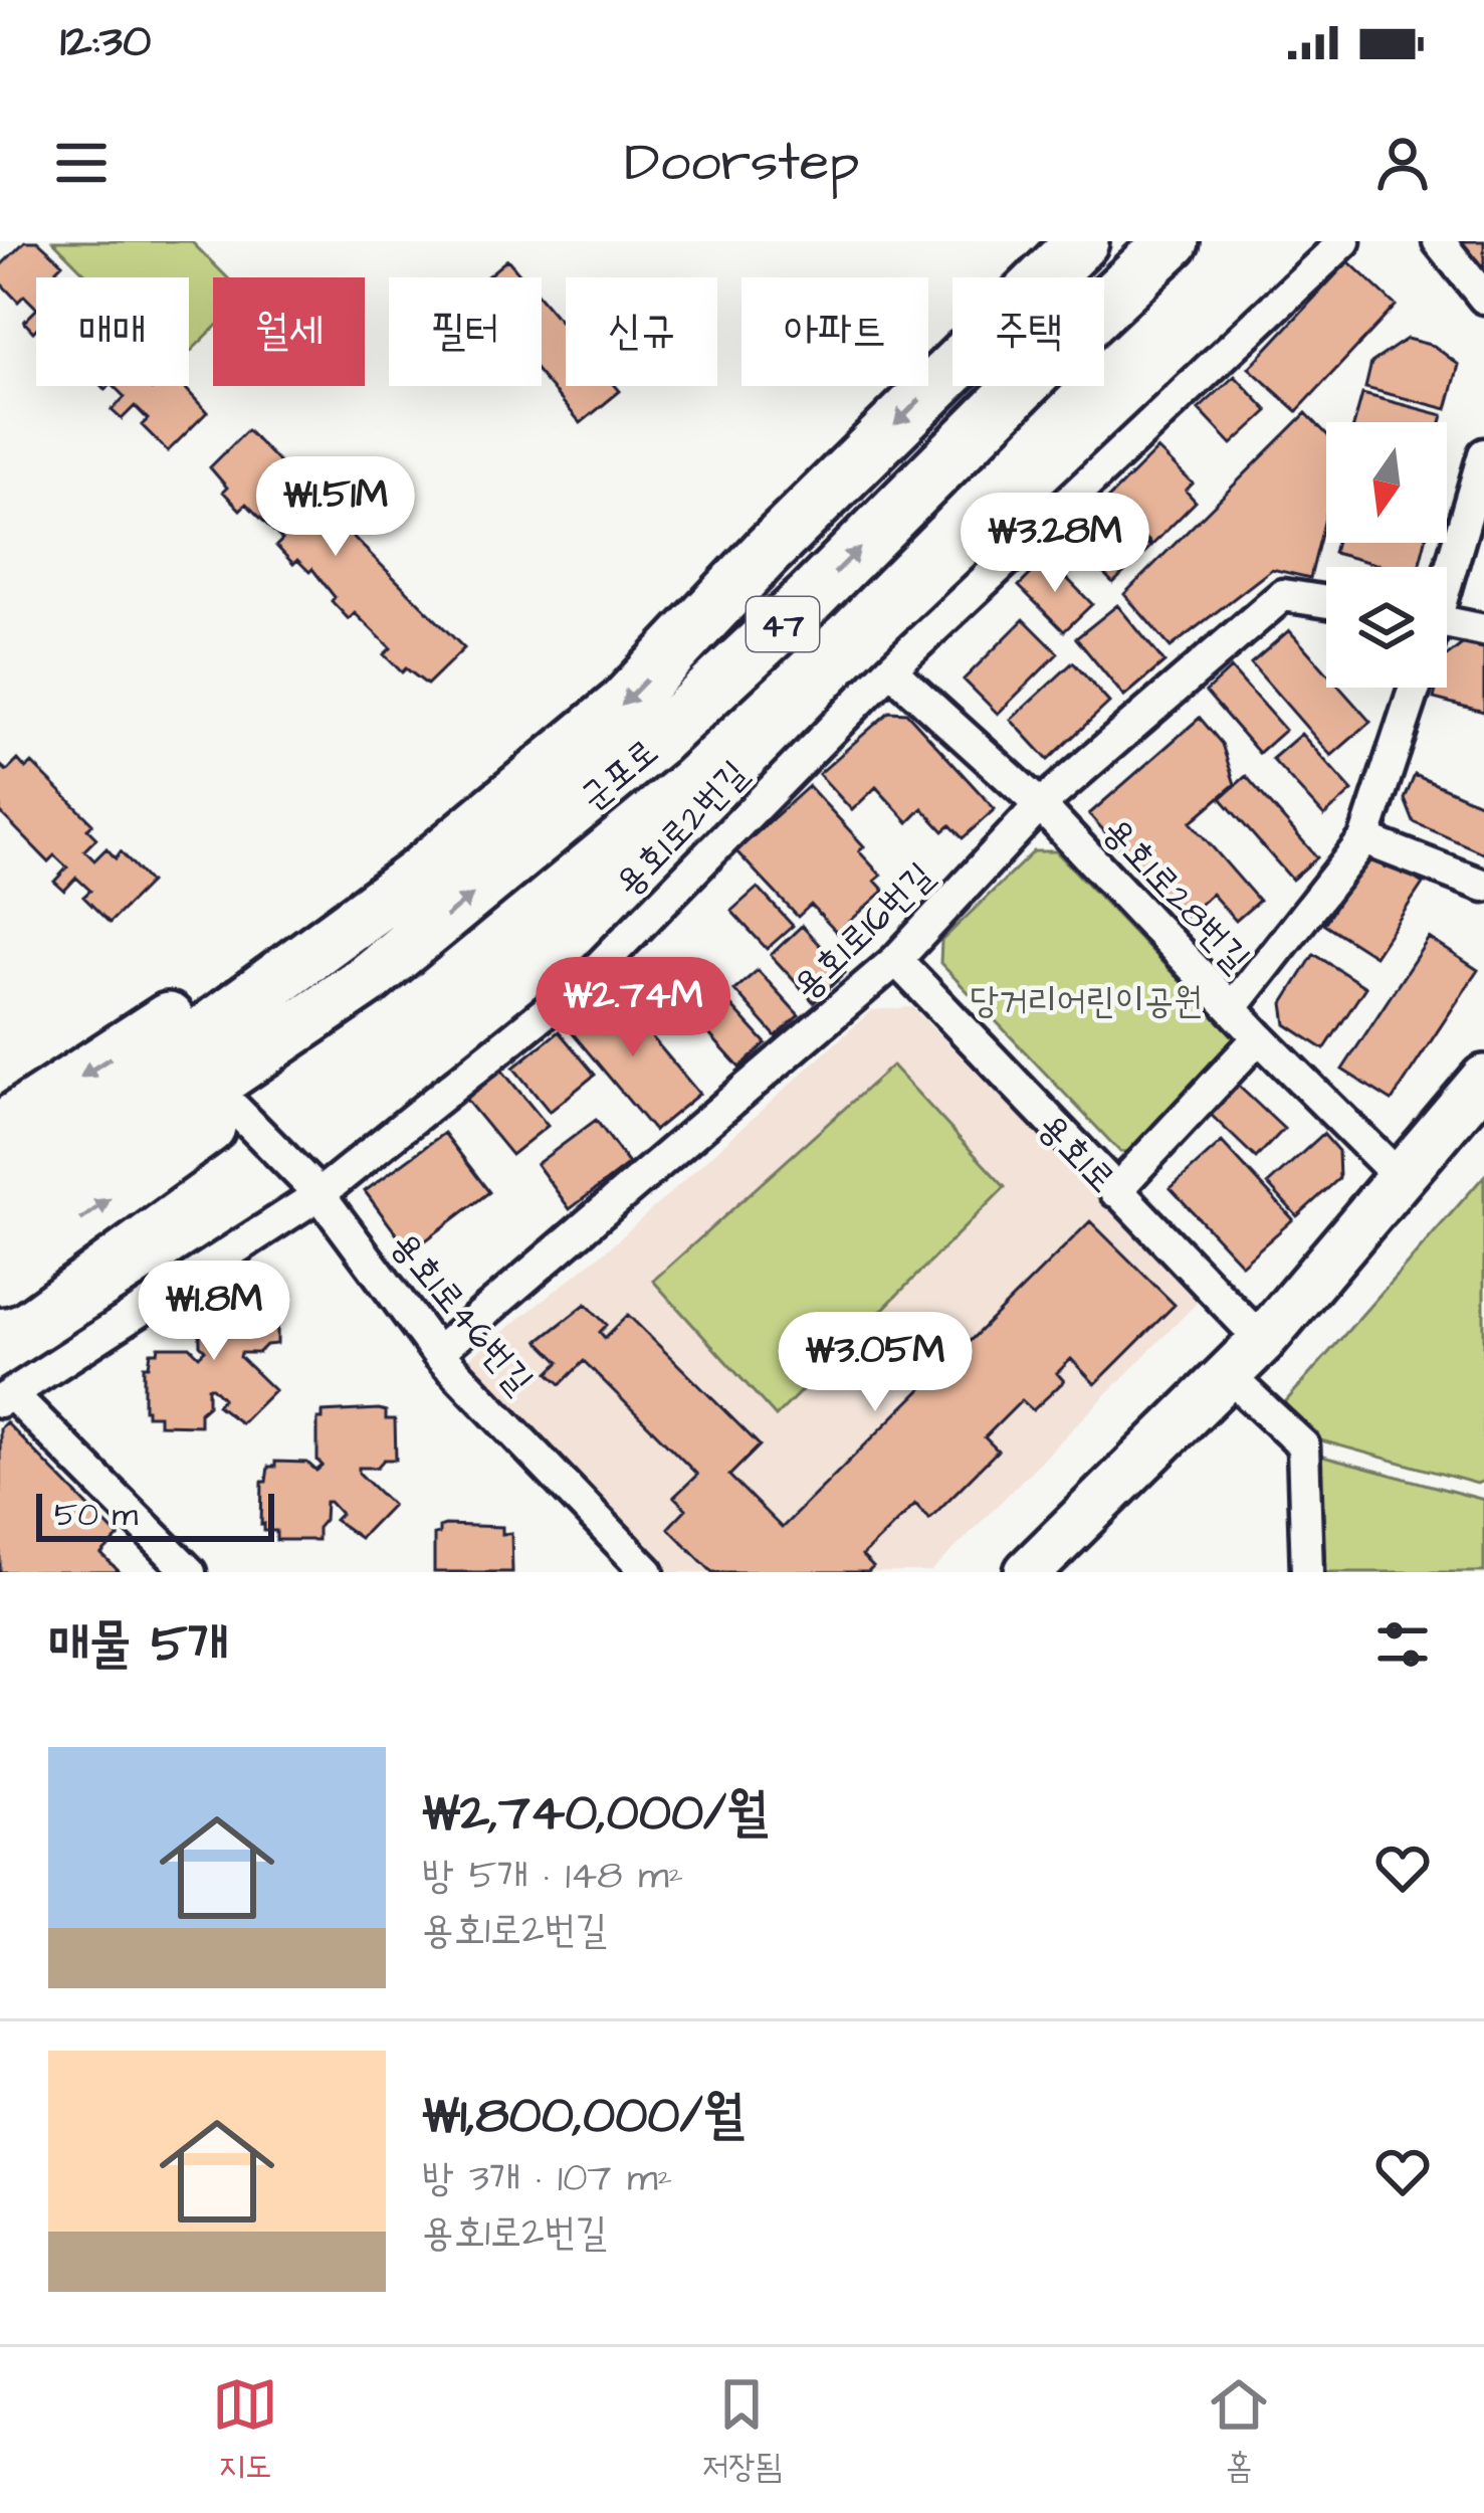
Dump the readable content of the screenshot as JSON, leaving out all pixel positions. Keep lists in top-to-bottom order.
{
  "streets": {
    "main road": ["47", "군포로"],
    "street": [
      "용호1로2번길",
      "용호1로28번길",
      "용호1로16번길",
      "용호1로",
      "용호1로46번길"
    ]
  },
  "crossings": [
    ["47", "군포로"],
    ["용호1로2번길", "용호1로28번길"],
    ["용호1로2번길", "용호1로46번길"],
    ["용호1로28번길", "용호1로16번길"],
    ["용호1로16번길", "용호1로"],
    ["용호1로16번길", "용호1로46번길"]
  ],
  "parks": ["당거리어린이공원"],
  "scale_bar": "50 m",
  "north": "bottom",
  "page": {
    "status": "12:30",
    "header": "Doorstep",
    "chip": [
      "매매",
      "월세",
      "필터",
      "신규",
      "아파트",
      "주택"
    ],
    "price": [
      "₩1.51M",
      "₩3.28M",
      "₩2.74M",
      "₩1.8M",
      "₩3.05M"
    ],
    "scale": "50 m",
    "heading": "매물 5개",
    "list": [
      {
        "name": "₩2,740,000/월",
        "note": "방 5개 · 148 m² · 용호1로2번길"
      },
      {
        "name": "₩1,800,000/월",
        "note": "방 3개 · 107 m² · 용호1로2번길"
      }
    ],
    "tabs": ["지도", "저장됨", "홈"]
  }
}
